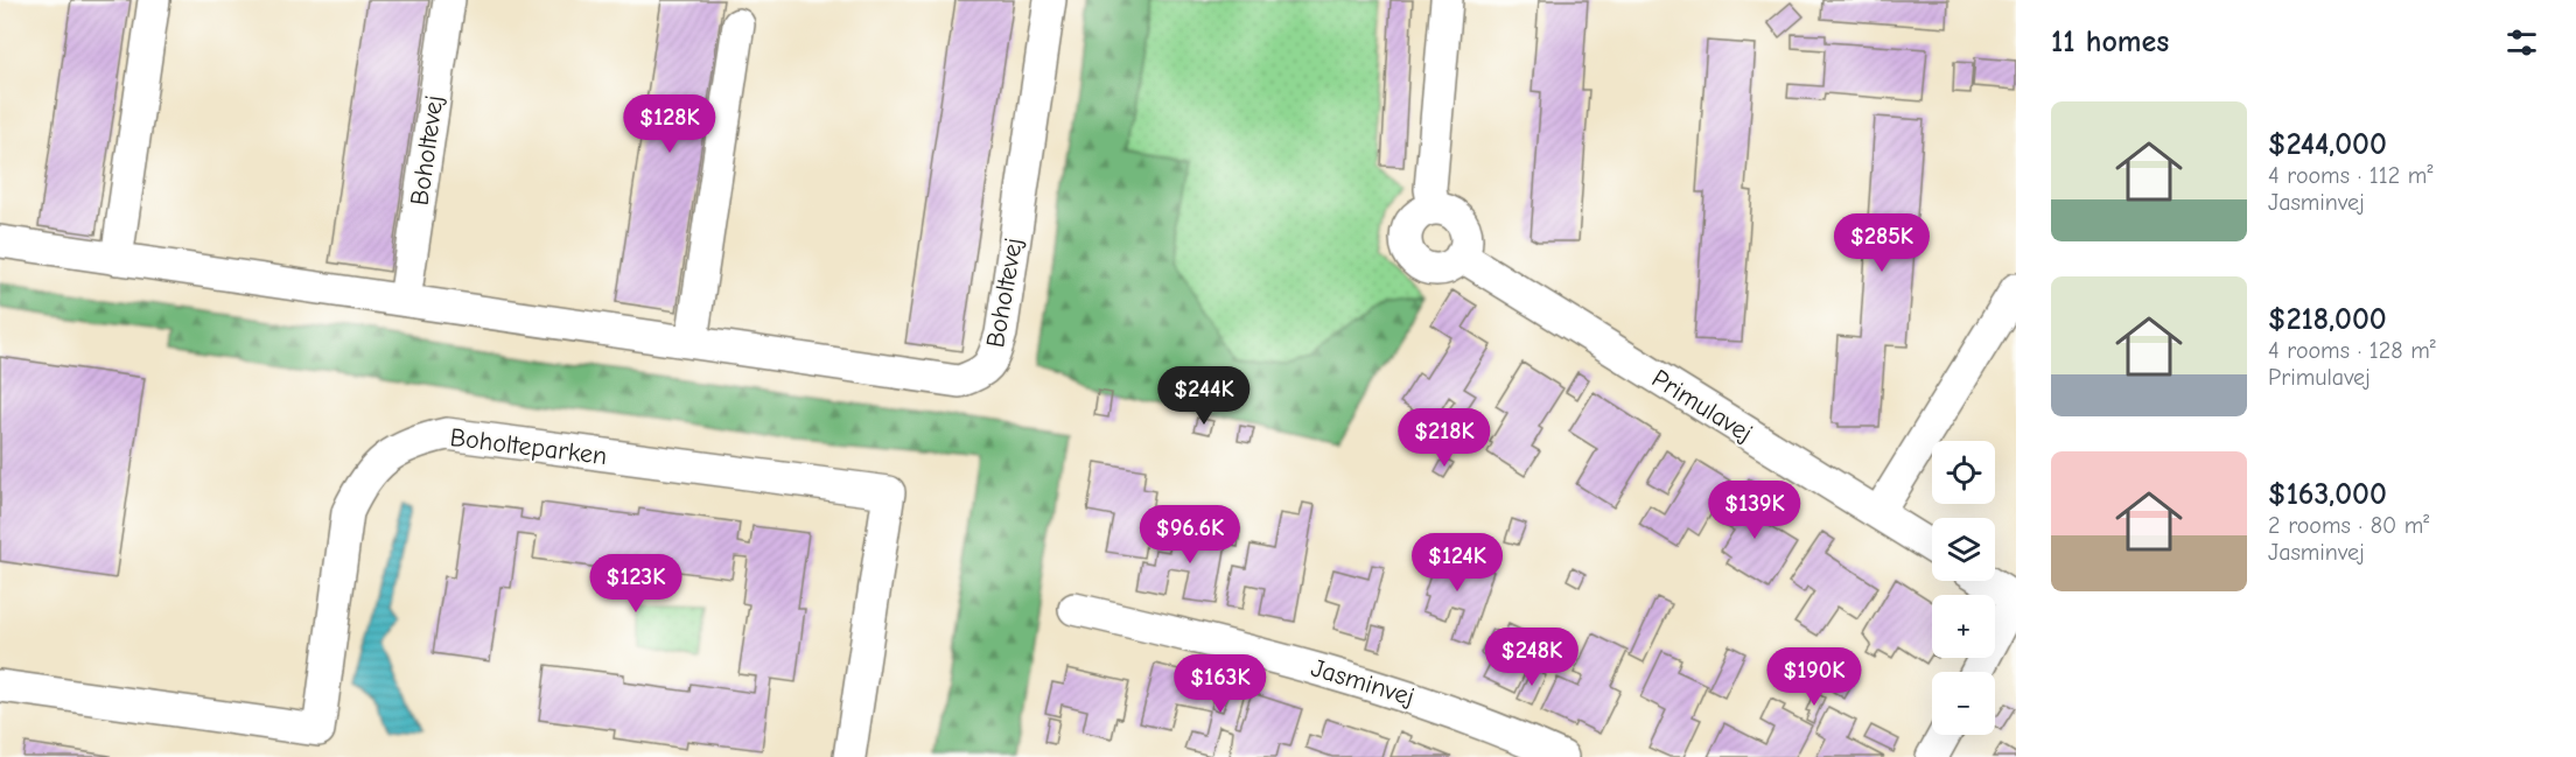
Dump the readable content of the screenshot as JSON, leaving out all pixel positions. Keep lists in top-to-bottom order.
{
  "streets": {
    "street": [
      "Boholtevej",
      "Primulavej",
      "Boholteparken",
      "Jasminvej"
    ]
  },
  "page": {
    "heading": "11 homes",
    "list": [
      {
        "name": "$244,000",
        "note": "4 rooms · 112 m² · Jasminvej"
      },
      {
        "name": "$218,000",
        "note": "4 rooms · 128 m² · Primulavej"
      },
      {
        "name": "$163,000",
        "note": "2 rooms · 80 m² · Jasminvej"
      }
    ],
    "price": [
      "$128K",
      "$285K",
      "$244K",
      "$218K",
      "$139K",
      "$96.6K",
      "$124K",
      "$123K",
      "$248K",
      "$190K",
      "$163K"
    ],
    "map_buttons": ["+", "−"]
  }
}
